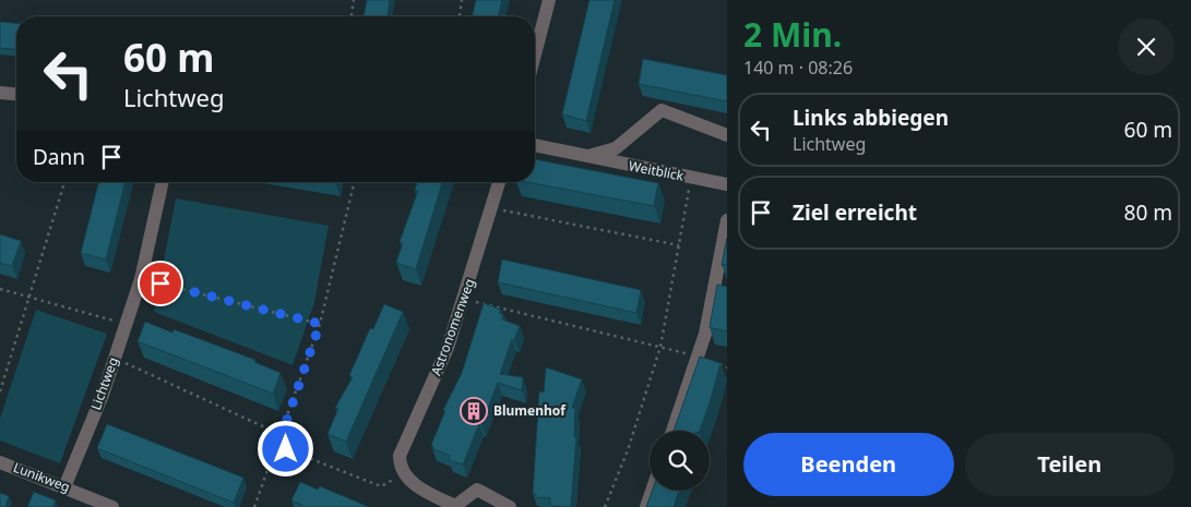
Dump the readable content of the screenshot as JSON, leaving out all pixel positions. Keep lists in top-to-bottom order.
{
  "streets": {
    "street": [
      "Weitblick",
      "Astronomenweg",
      "Lichtweg",
      "Lunikweg"
    ]
  },
  "crossings": [
    ["Lichtweg", "Lunikweg"]
  ],
  "places": {
    "building": ["Blumenhof"]
  },
  "page": {
    "heading": ["2 Min.", "140 m · 08:26"],
    "turn": ["60 m", "Lichtweg"],
    "list": [
      {
        "name": "Links abbiegen",
        "note": "Lichtweg",
        "value": "60 m"
      },
      {
        "name": "Ziel erreicht",
        "value": "80 m"
      }
    ],
    "then": "Dann",
    "buttons": ["Beenden", "Teilen"]
  }
}
